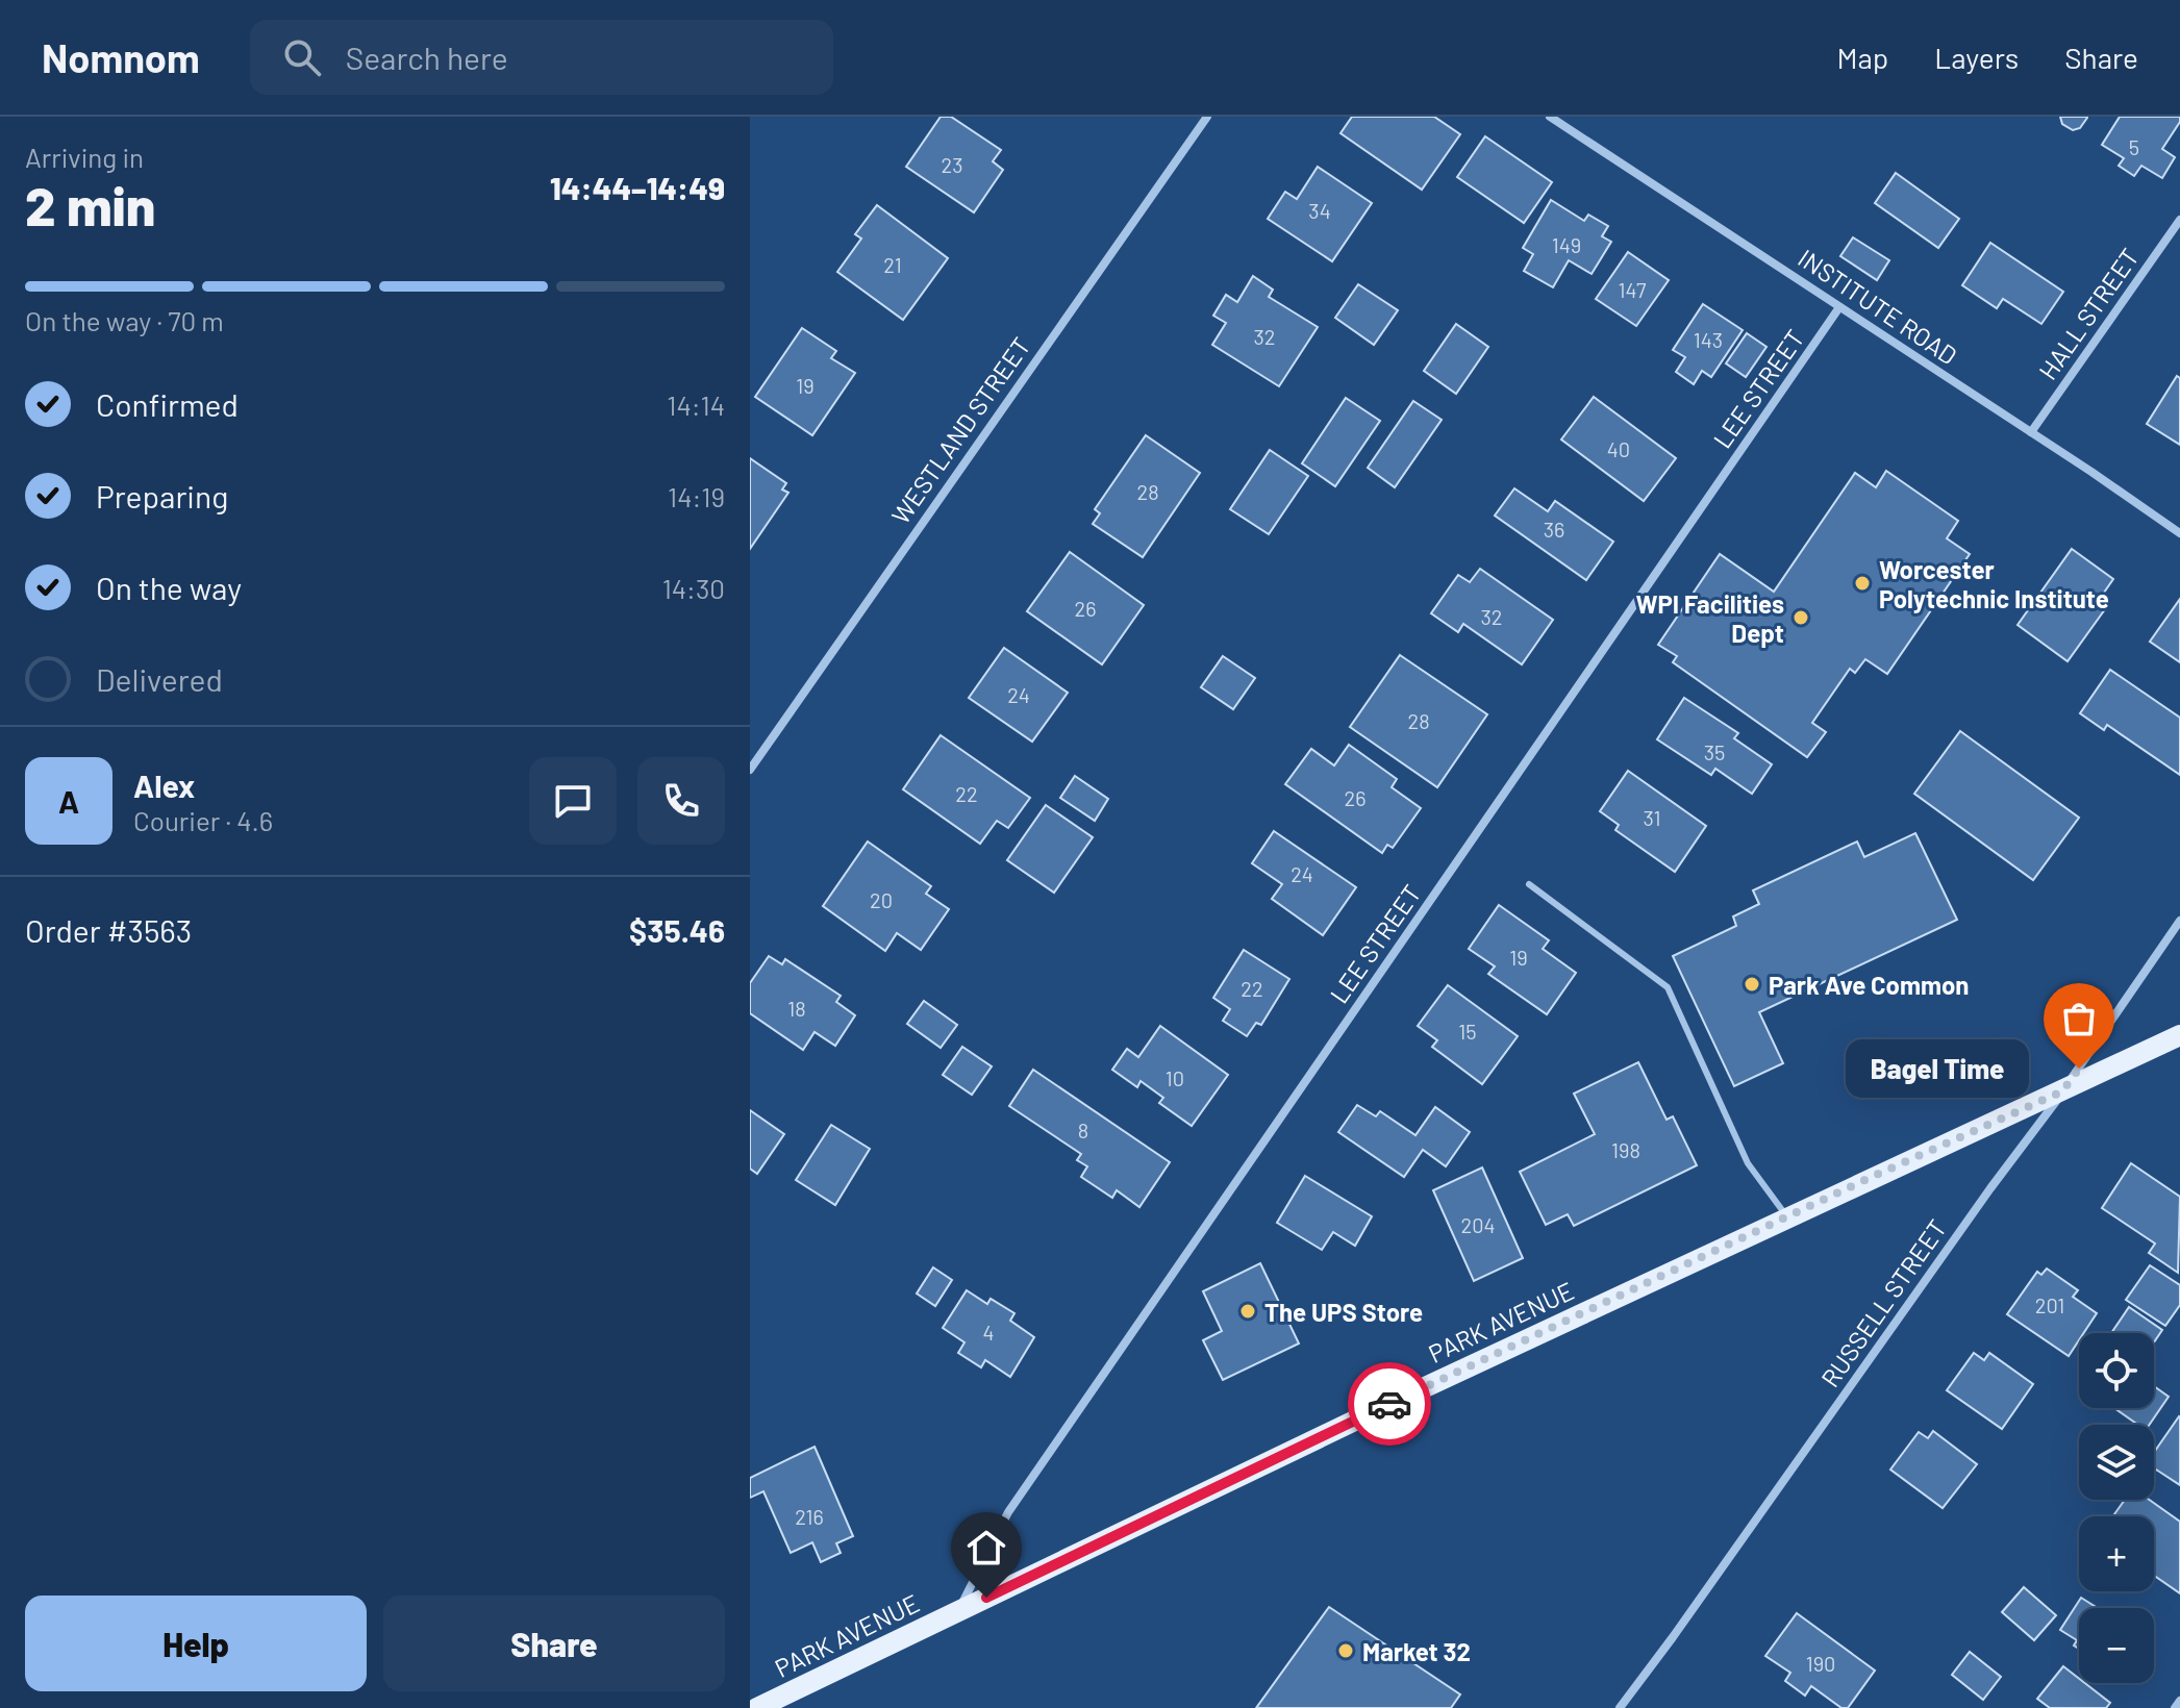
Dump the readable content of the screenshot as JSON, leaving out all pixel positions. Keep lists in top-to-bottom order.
{
  "streets": {
    "main road": ["PARK AVENUE"],
    "street": [
      "INSTITUTE ROAD",
      "HALL STREET",
      "LEE STREET",
      "WESTLAND STREET",
      "RUSSELL STREET"
    ]
  },
  "crossings": [
    ["INSTITUTE ROAD", "HALL STREET"],
    ["INSTITUTE ROAD", "LEE STREET"],
    ["LEE STREET", "PARK AVENUE"],
    ["RUSSELL STREET", "PARK AVENUE"]
  ],
  "places": [
    "Worcester Polytechnic Institute",
    "WPI Facilities Dept",
    "Park Ave Common",
    "Bagel Time",
    "The UPS Store",
    "Market 32"
  ],
  "house_numbers": [
    "5",
    "23",
    "34",
    "149",
    "21",
    "147",
    "32",
    "143",
    "19",
    "40",
    "28",
    "36",
    "26",
    "32",
    "24",
    "28",
    "35",
    "22",
    "26",
    "31",
    "24",
    "20",
    "19",
    "22",
    "18",
    "15",
    "10",
    "8",
    "198",
    "204",
    "201",
    "4",
    "216",
    "190"
  ],
  "page": {
    "header": "Nomnom",
    "search": "Search here",
    "nav": ["Map", "Layers", "Share"],
    "heading": ["2 min", "Arriving in", "14:44–14:49"],
    "panel": [
      "Alex",
      "Courier · 4.6",
      "Order #3563",
      "$35.46"
    ],
    "bar": "On the way · 70 m",
    "list": [
      ["Confirmed", "14:14"],
      ["Preparing", "14:19"],
      ["On the way", "14:30"],
      "Delivered"
    ],
    "round": "A",
    "bubble": "Bagel Time",
    "map_buttons": ["+", "−"],
    "buttons": ["Help", "Share"]
  }
}
